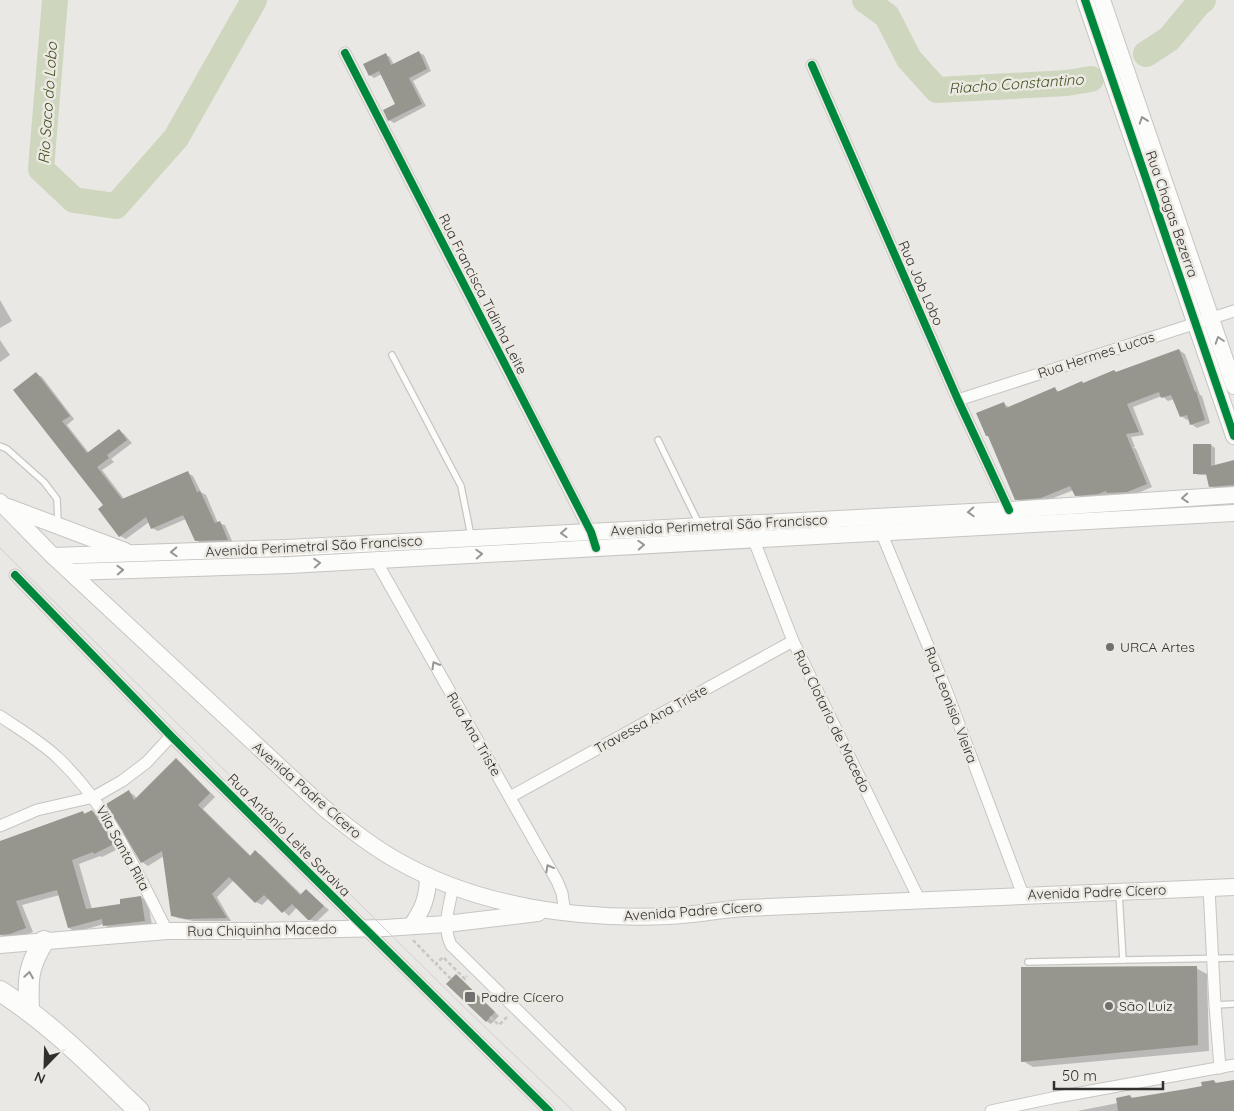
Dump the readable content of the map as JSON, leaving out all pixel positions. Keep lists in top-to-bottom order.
{
  "streets": {
    "main road": [
      "Rua Chagas Bezerra",
      "Avenida Perimetral São Francisco",
      "Avenida Padre Cícero",
      "Rua Chiquinha Macedo"
    ],
    "street": [
      "Rua Job Lobo",
      "Rua Francisca Tidinha Leite",
      "Rua Hermes Lucas",
      "Rua Leonisio Vieira",
      "Travessa Ana Triste",
      "Rua Clotario de Macedo",
      "Rua Ana Triste",
      "Rua Antônio Leite Saraiva",
      "Vila Santa Rita"
    ]
  },
  "crossings": [
    ["Rua Chagas Bezerra", "Rua Hermes Lucas"],
    ["Rua Job Lobo", "Rua Hermes Lucas"],
    ["Rua Job Lobo", "Avenida Perimetral São Francisco"],
    ["Rua Francisca Tidinha Leite", "Avenida Perimetral São Francisco"],
    ["Avenida Perimetral São Francisco", "Rua Leonisio Vieira"],
    ["Avenida Perimetral São Francisco", "Rua Clotario de Macedo"],
    ["Avenida Perimetral São Francisco", "Rua Ana Triste"],
    ["Avenida Perimetral São Francisco", "Avenida Padre Cícero"],
    ["Rua Leonisio Vieira", "Avenida Padre Cícero"],
    ["Travessa Ana Triste", "Rua Clotario de Macedo"],
    ["Travessa Ana Triste", "Rua Ana Triste"],
    ["Rua Clotario de Macedo", "Avenida Padre Cícero"],
    ["Rua Ana Triste", "Avenida Padre Cícero"],
    ["Rua Ana Triste", "Rua Chiquinha Macedo"],
    ["Avenida Padre Cícero", "Rua Chiquinha Macedo"],
    ["Rua Antônio Leite Saraiva", "Rua Chiquinha Macedo"],
    ["Vila Santa Rita", "Rua Chiquinha Macedo"]
  ],
  "one_way": ["Rua Ana Triste"],
  "water": ["Riacho Constantino", "Rio Saco do Lobo"],
  "places": {
    "other": ["URCA Artes", "São Luiz"],
    "transit": ["Padre Cícero"]
  },
  "scale_bar": "50 m",
  "north": "bottom left"
}
